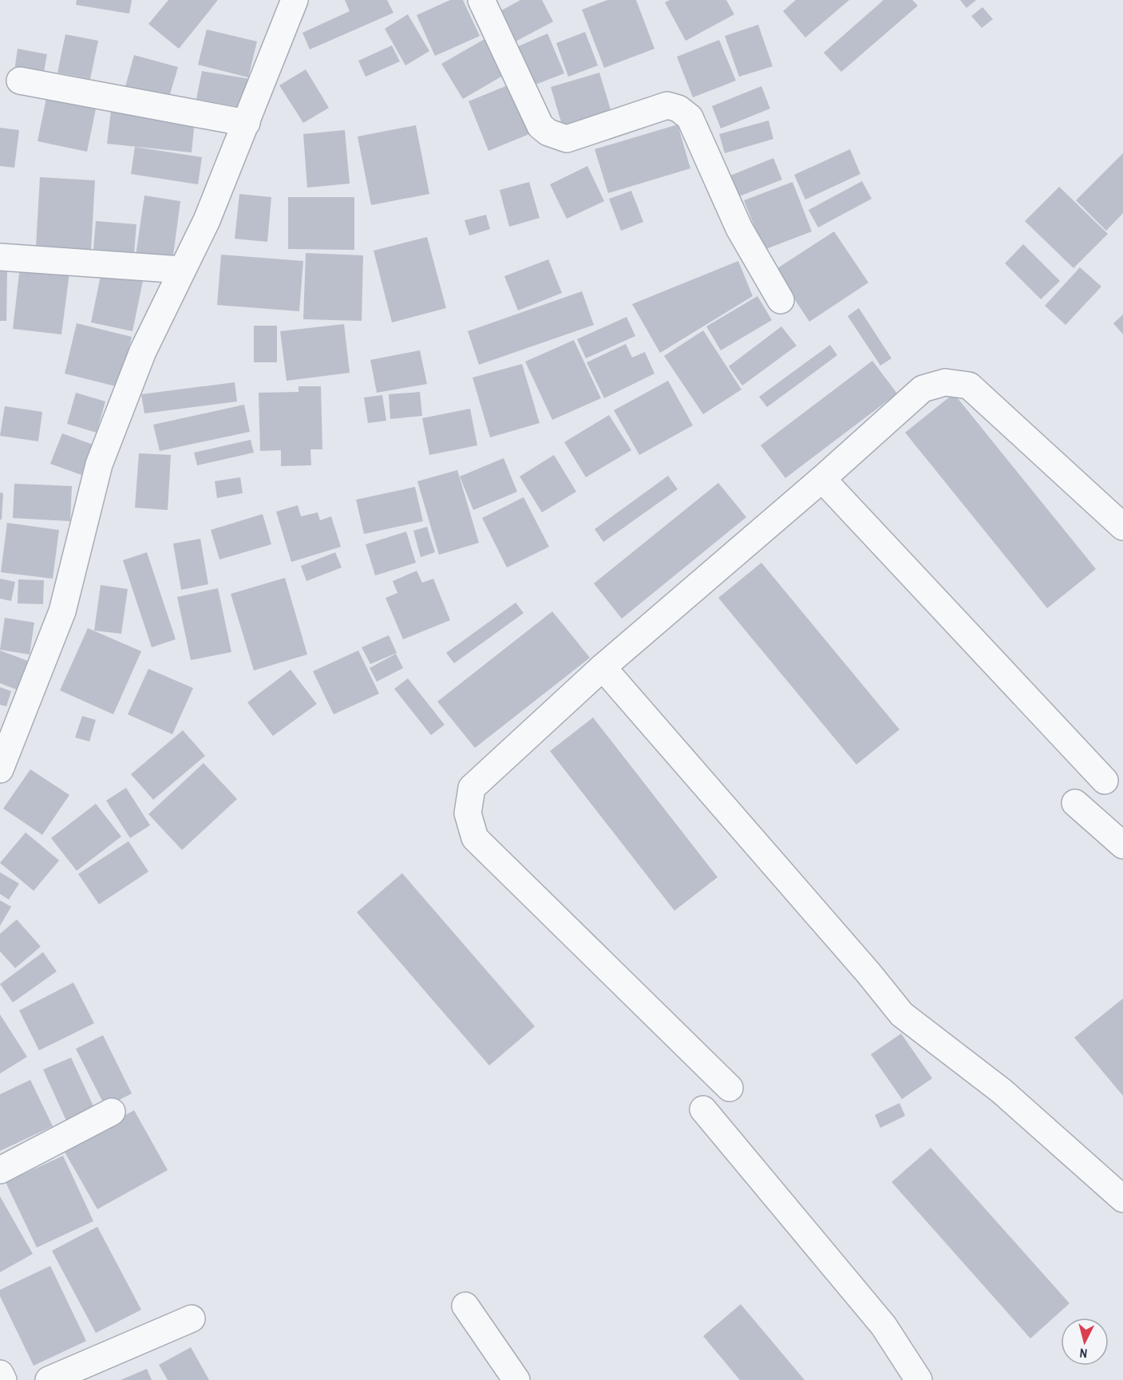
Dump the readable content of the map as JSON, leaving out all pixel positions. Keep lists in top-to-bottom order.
{
  "north": "bottom"
}
